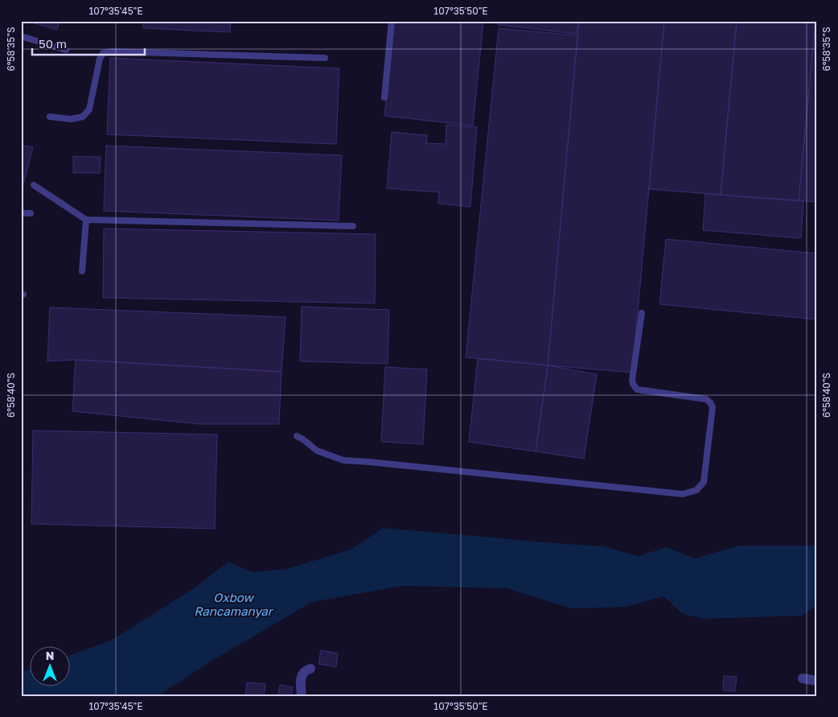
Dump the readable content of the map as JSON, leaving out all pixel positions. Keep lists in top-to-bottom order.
{
  "water": ["Oxbow Rancamanyar"],
  "scale_bar": "50 m",
  "north": "top",
  "coordinates": [
    "107°35'45\"E",
    "107°35'50\"E",
    "6°58'35\"S",
    "6°58'40\"S"
  ]
}
